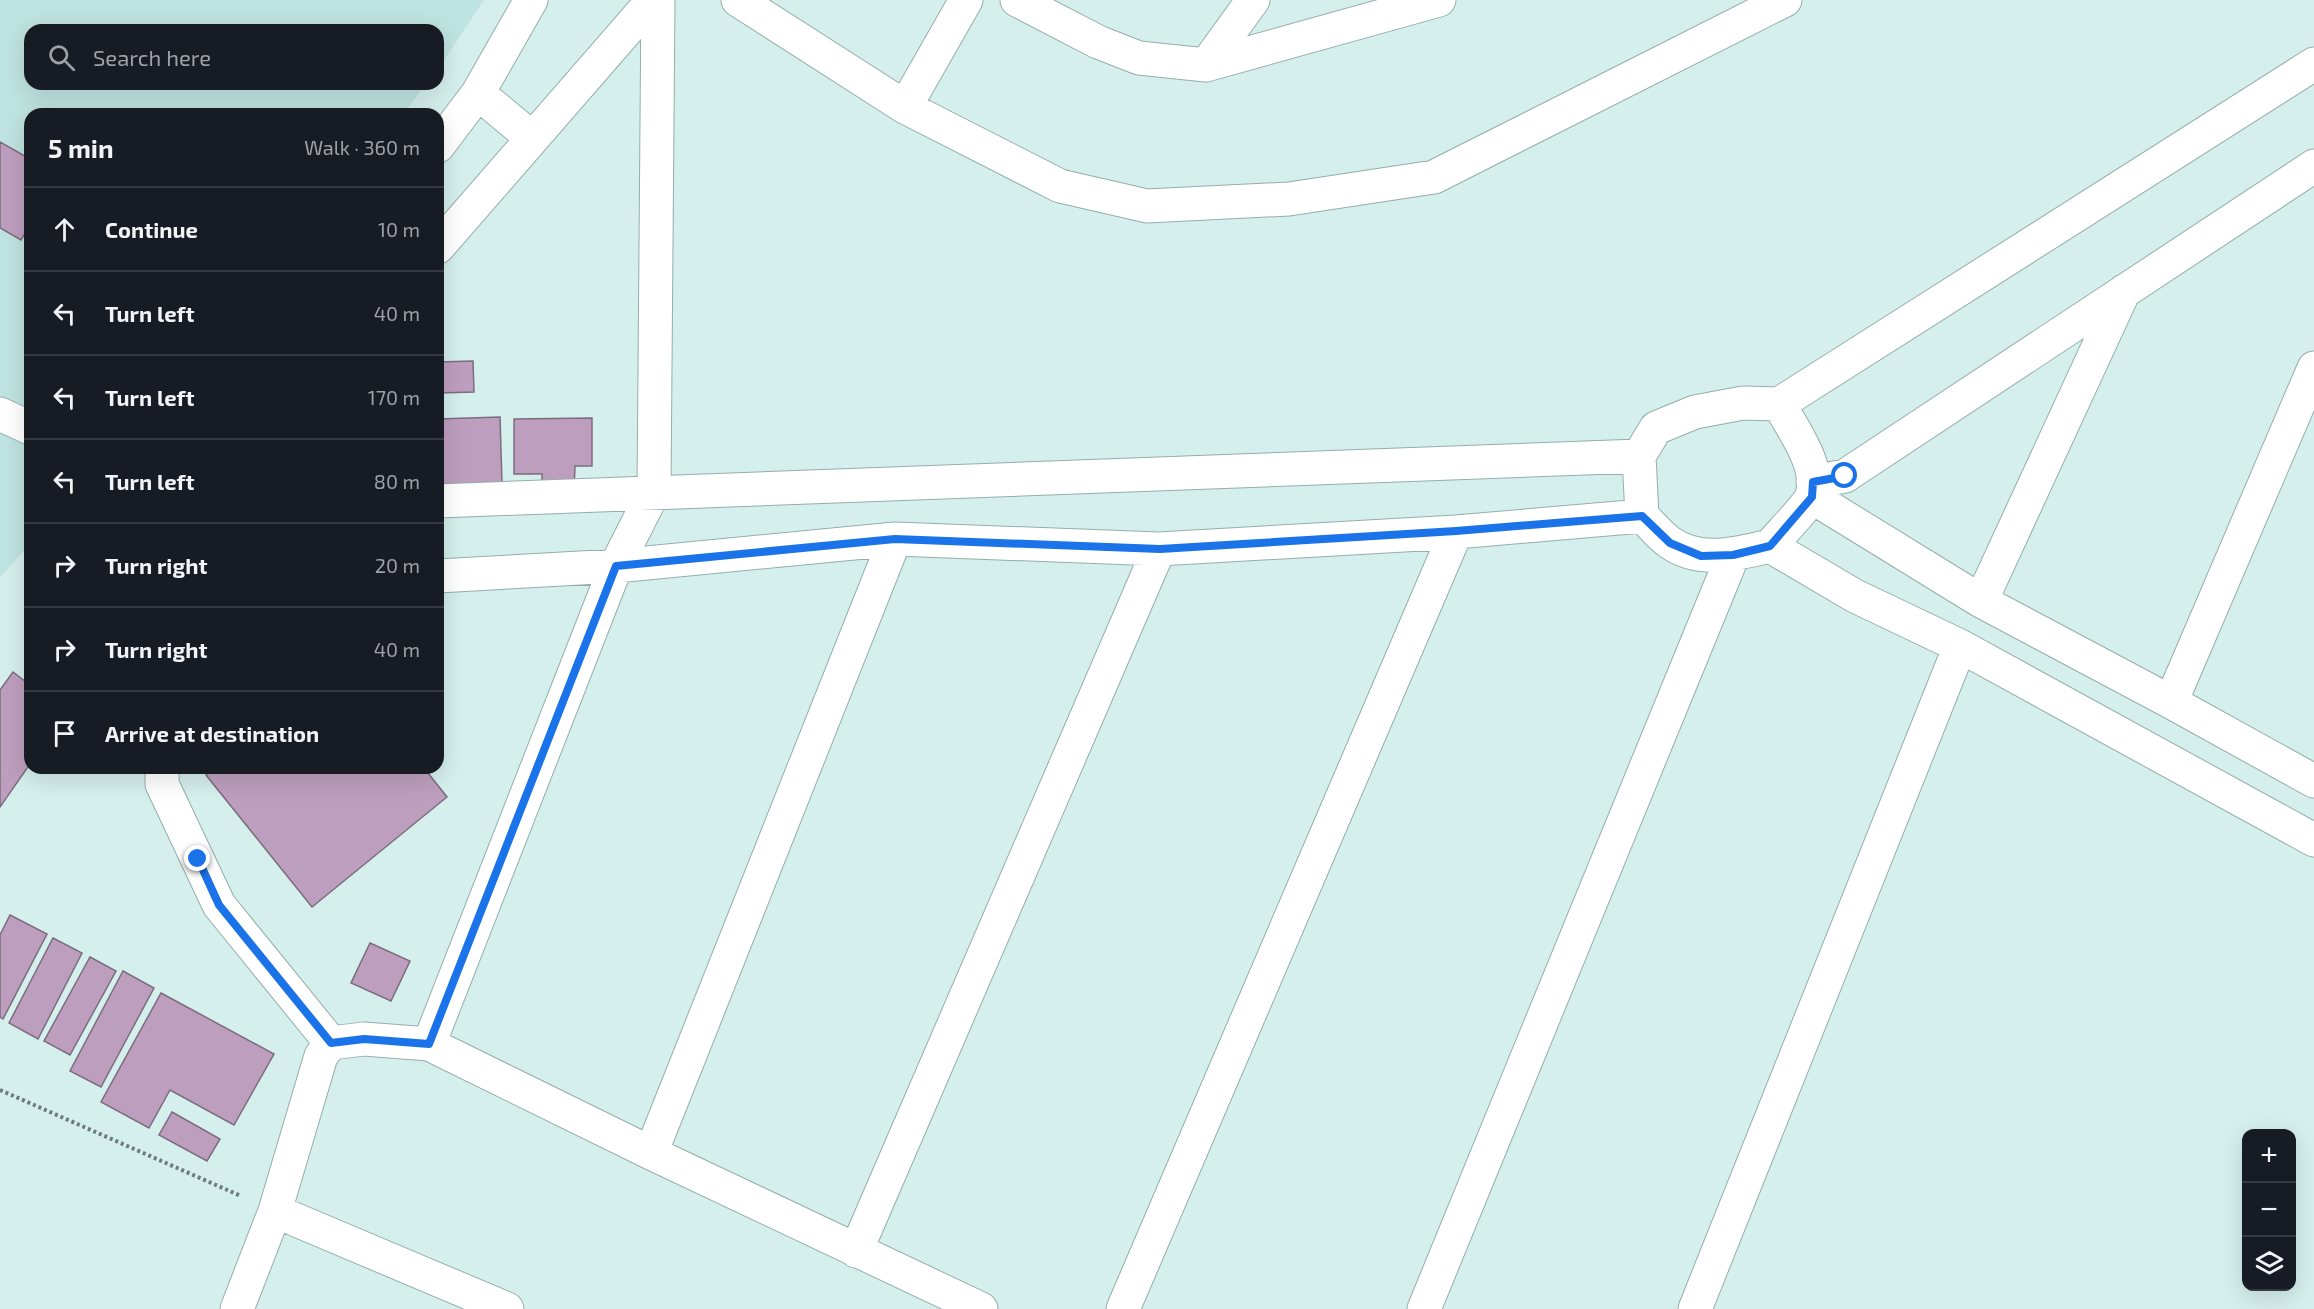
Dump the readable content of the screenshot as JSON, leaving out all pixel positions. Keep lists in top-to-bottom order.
{
  "page": {
    "search": "Search here",
    "heading": ["5 min", "Walk · 360 m"],
    "list": [
      ["Continue", "10 m"],
      ["Turn left", "40 m"],
      ["Turn left", "170 m"],
      ["Turn left", "80 m"],
      ["Turn right", "20 m"],
      ["Turn right", "40 m"],
      "Arrive at destination"
    ],
    "map_buttons": ["+", "−"]
  }
}
